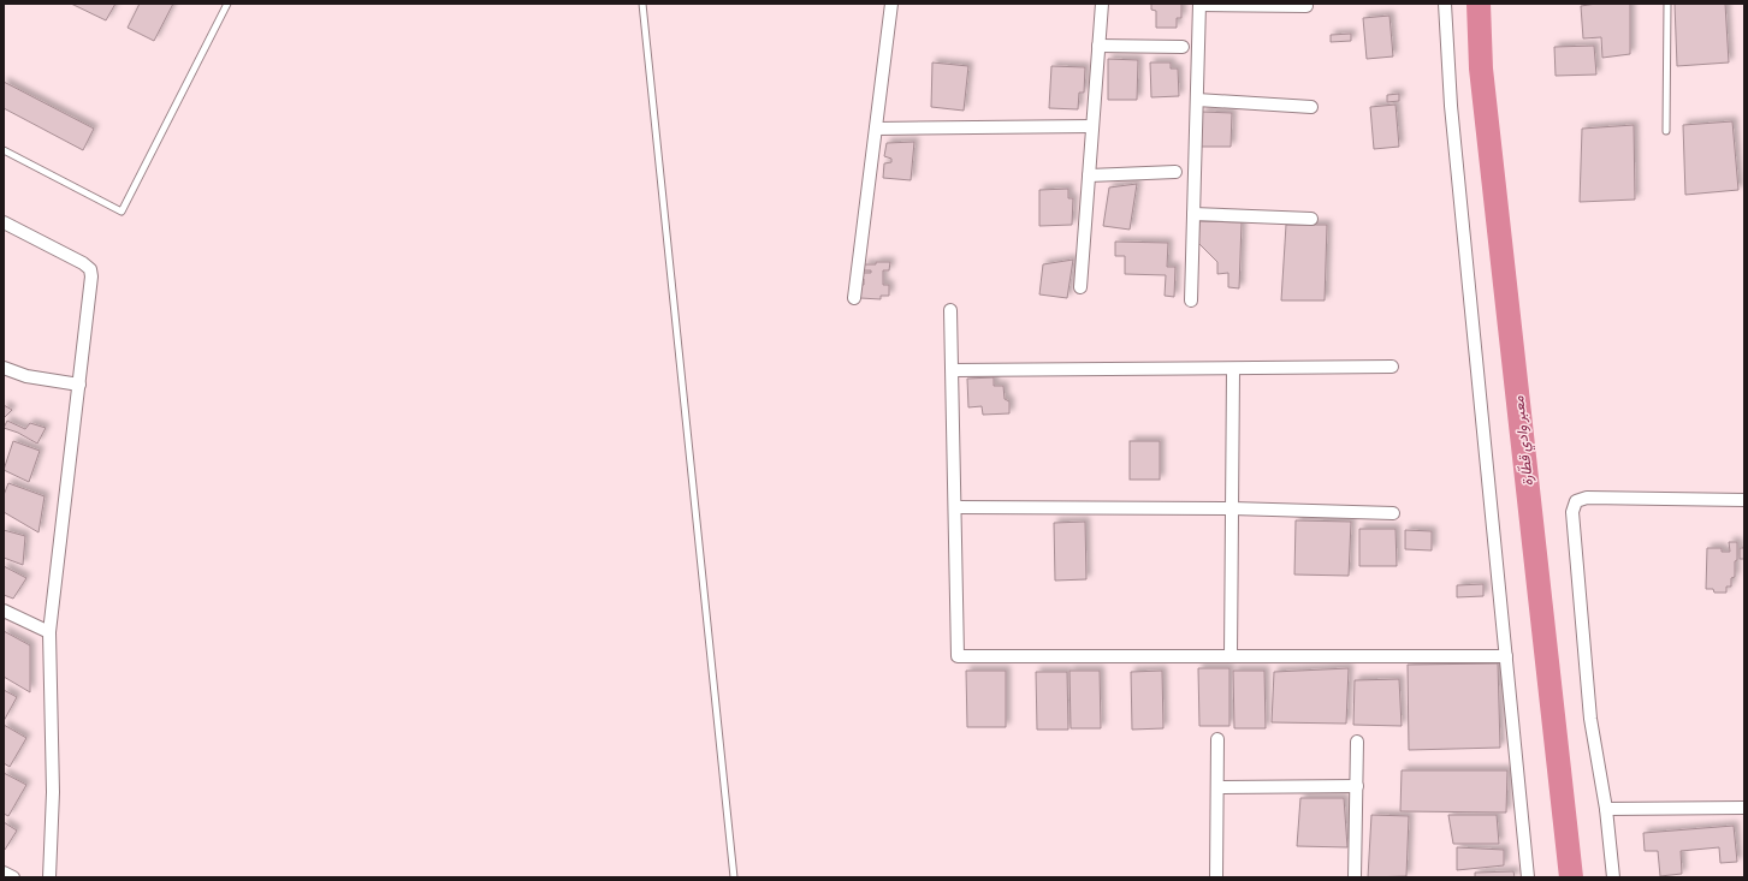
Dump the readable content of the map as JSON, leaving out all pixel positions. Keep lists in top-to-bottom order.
{
  "water": ["معبر وادي قطّارة"]
}
